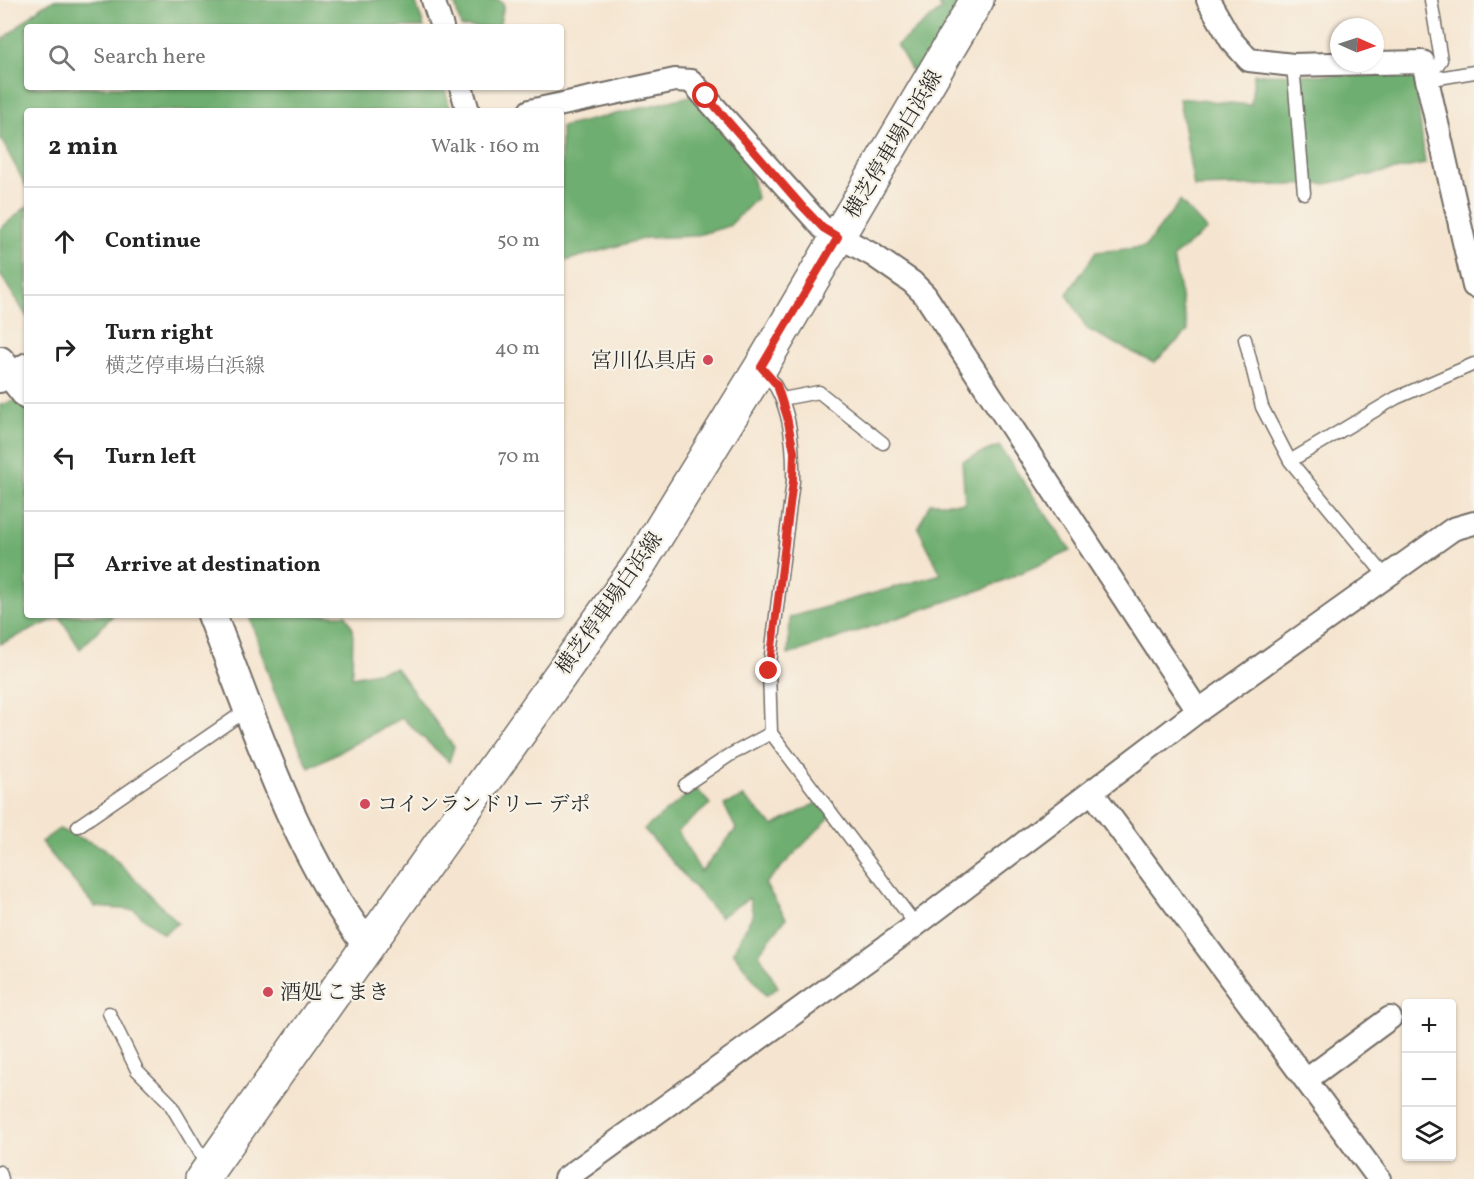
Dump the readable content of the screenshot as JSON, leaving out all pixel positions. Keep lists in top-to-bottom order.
{
  "streets": {
    "main road": ["横芝停車場白浜線"]
  },
  "places": ["宮川仏具店", "コインランドリー デポ", "酒処 こまき"],
  "north": "right",
  "page": {
    "search": "Search here",
    "heading": ["2 min", "Walk · 160 m"],
    "list": [
      ["Continue", "50 m"],
      ["Turn right", "横芝停車場白浜線", "40 m"],
      ["Turn left", "70 m"],
      "Arrive at destination"
    ],
    "map_buttons": ["+", "−"]
  }
}
